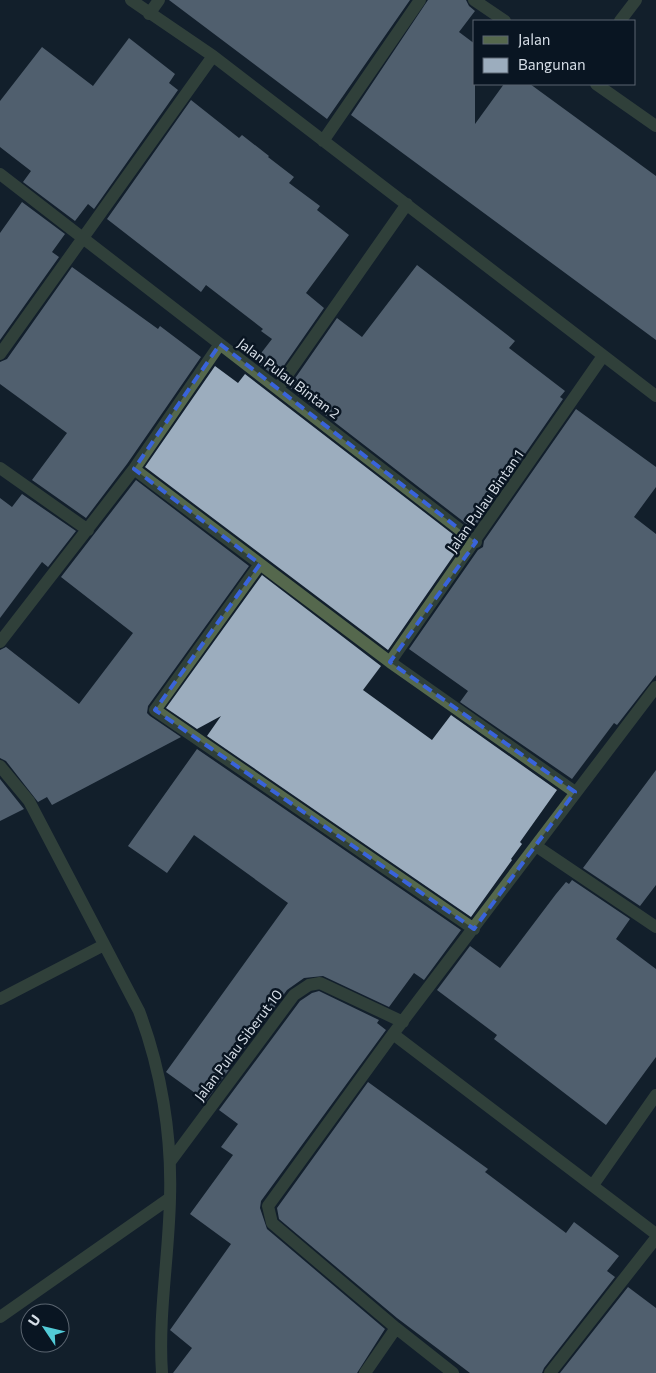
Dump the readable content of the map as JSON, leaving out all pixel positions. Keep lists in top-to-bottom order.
{
  "streets": {
    "street": ["Jalan Pulau Bintan 2", "Jalan Pulau Bintan 1", "Jalan Pulau Siberut 10"]
  },
  "crossings": [
    ["Jalan Pulau Bintan 2", "Jalan Pulau Bintan 1"]
  ],
  "legend": ["Jalan", "Bangunan"],
  "north": "top left"
}
